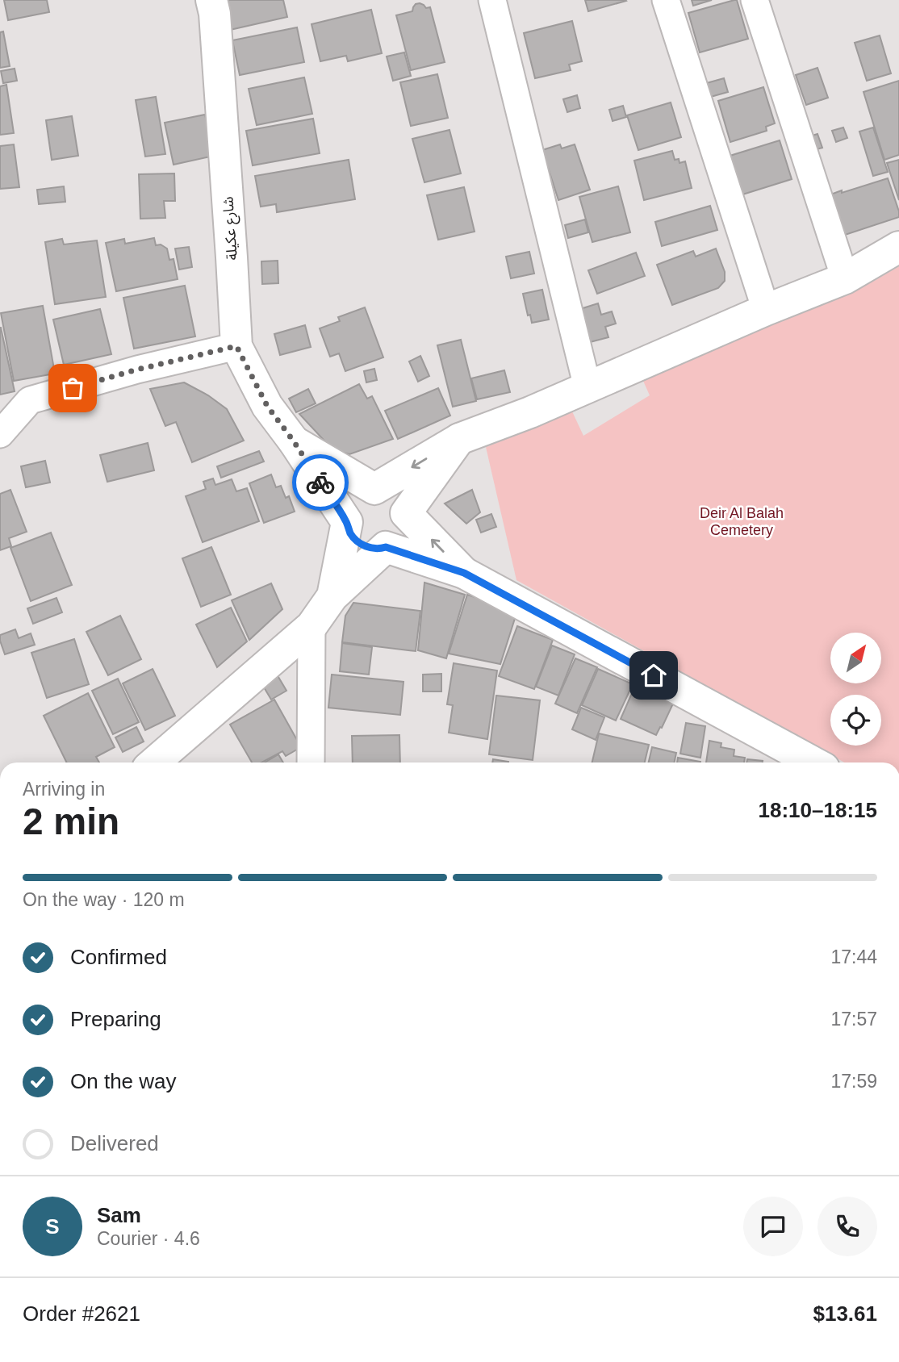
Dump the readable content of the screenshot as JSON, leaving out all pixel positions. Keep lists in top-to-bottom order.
{
  "streets": {
    "street": ["شارع عكيلة"]
  },
  "parks": ["Deir Al Balah Cemetery"],
  "north": "top right",
  "page": {
    "heading": ["2 min", "Arriving in", "18:10–18:15"],
    "panel": [
      "Sam",
      "Courier · 4.6",
      "Order #2621",
      "$13.61"
    ],
    "bar": "On the way · 120 m",
    "list": [
      ["Confirmed", "17:44"],
      ["Preparing", "17:57"],
      ["On the way", "17:59"],
      "Delivered"
    ],
    "round": "S"
  }
}
